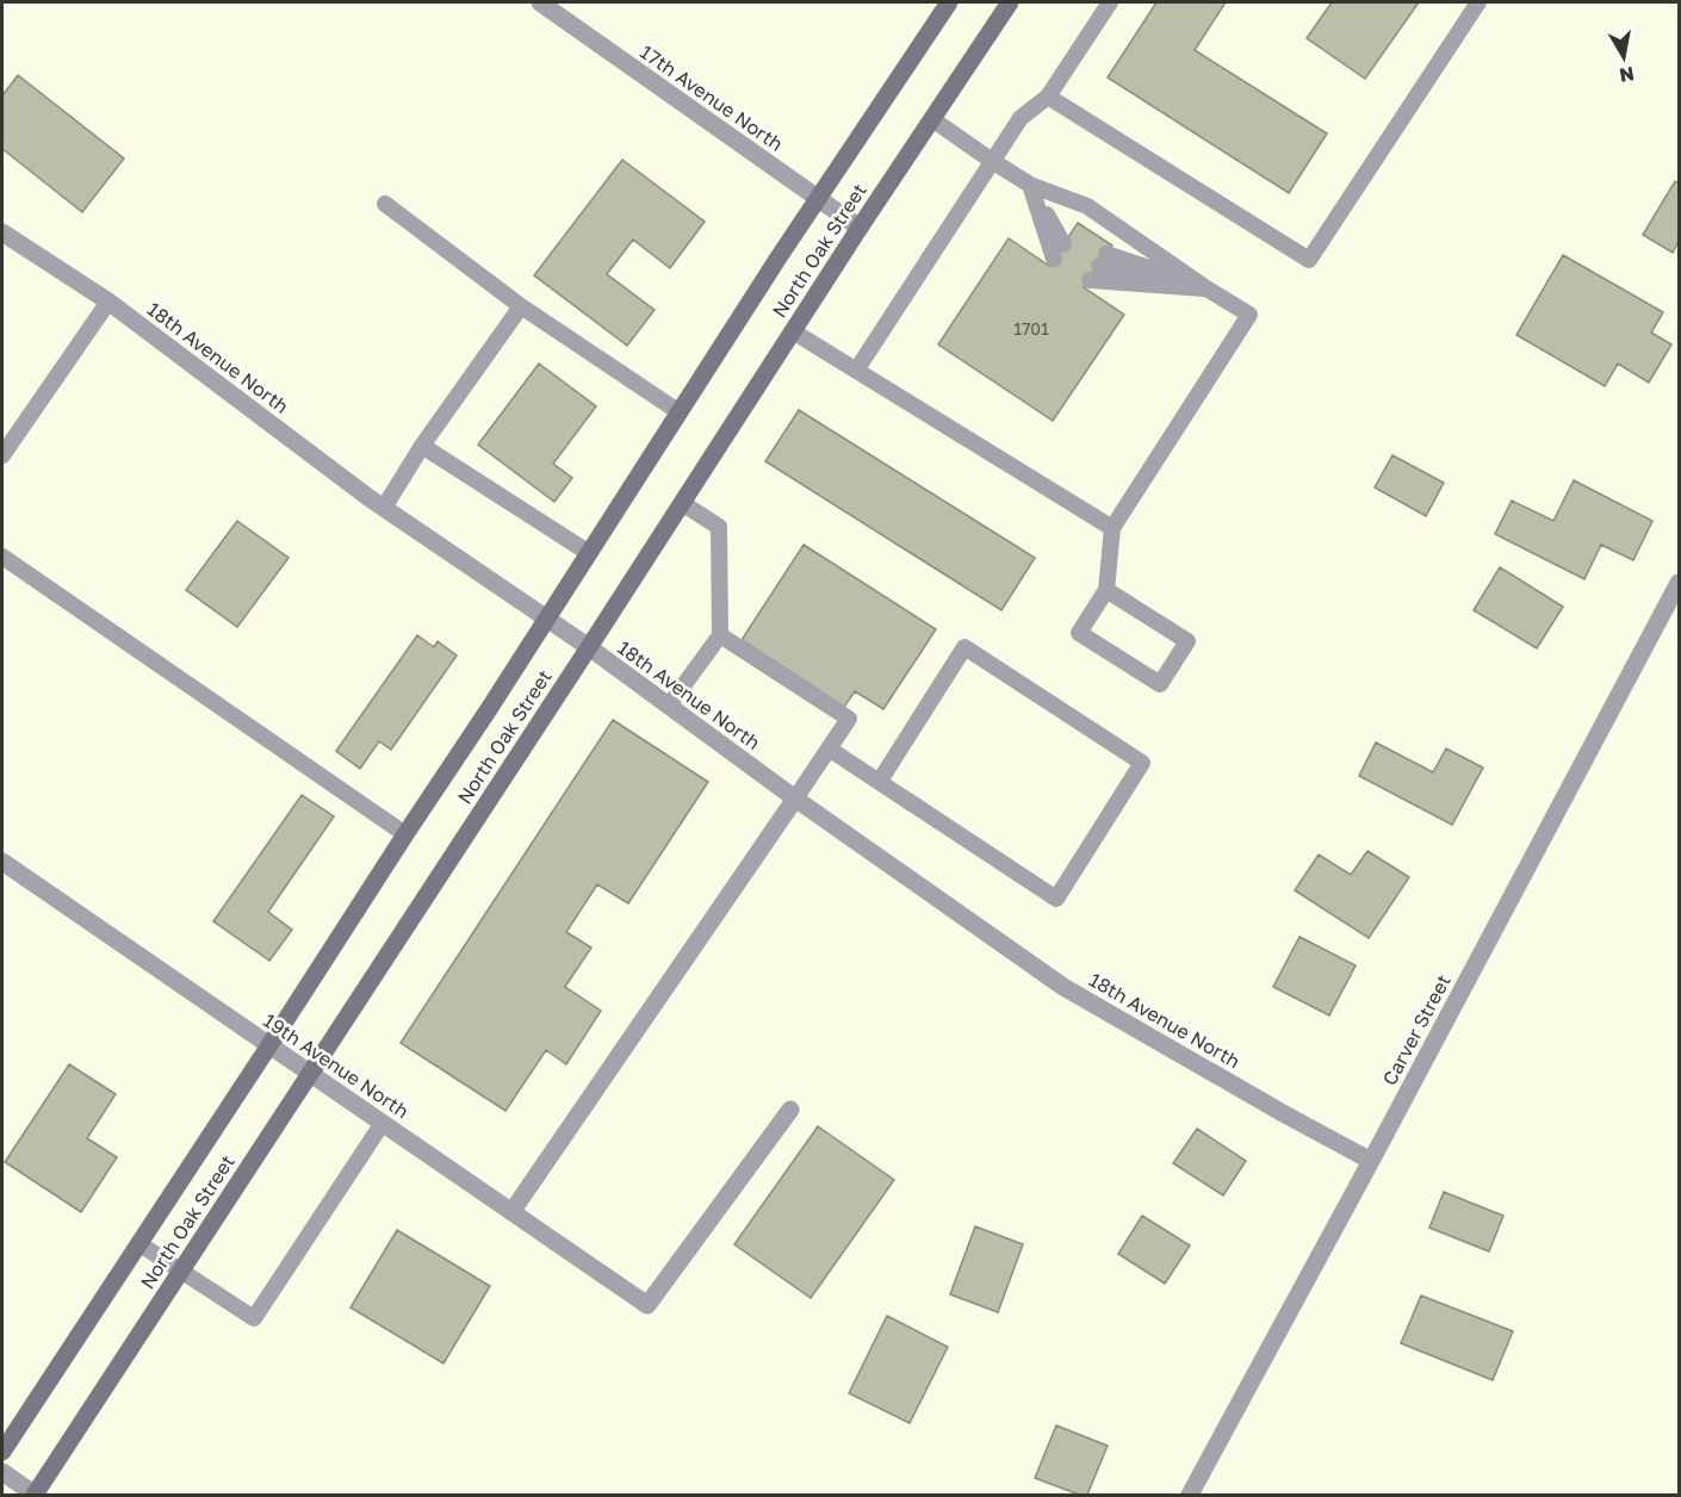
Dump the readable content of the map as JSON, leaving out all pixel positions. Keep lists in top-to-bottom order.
{
  "streets": {
    "main road": ["North Oak Street"],
    "street": [
      "17th Avenue North",
      "18th Avenue North",
      "Carver Street",
      "19th Avenue North"
    ]
  },
  "crossings": [
    ["17th Avenue North", "North Oak Street"],
    ["North Oak Street", "18th Avenue North"],
    ["North Oak Street", "19th Avenue North"],
    ["18th Avenue North", "Carver Street"]
  ],
  "house_numbers": ["1701"],
  "north": "bottom"
}
